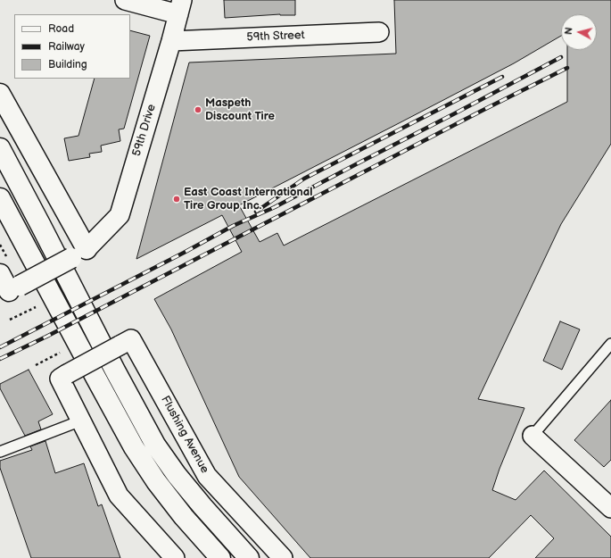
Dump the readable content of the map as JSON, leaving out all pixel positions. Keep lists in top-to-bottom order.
{
  "streets": {
    "main road": ["Flushing Avenue"],
    "street": ["59th Street", "59th Drive"]
  },
  "crossings": [
    ["59th Street", "59th Drive"]
  ],
  "places": ["Maspeth Discount Tire", "East Coast International Tire Group Inc."],
  "legend": ["Road", "Railway", "Building"],
  "north": "left"
}
